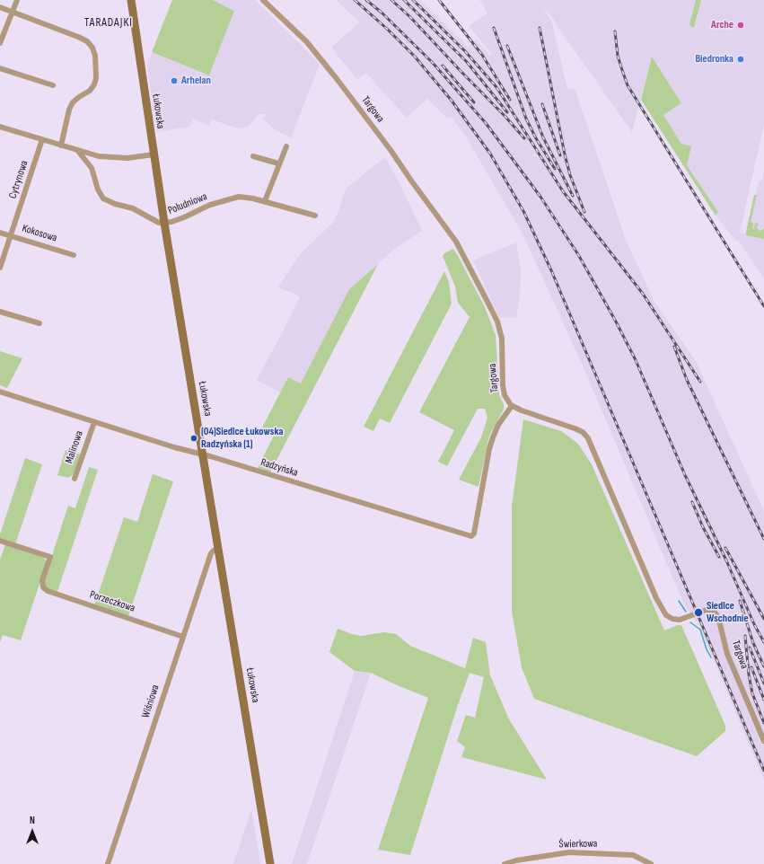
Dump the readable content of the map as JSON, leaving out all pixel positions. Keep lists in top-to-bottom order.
{
  "streets": {
    "main road": ["Łukowska"],
    "street": [
      "Targowa",
      "Cytrynowa",
      "Południowa",
      "Kokosowa",
      "Malinowa",
      "Radzyńska",
      "Porzeczkowa",
      "Wiśniowa",
      "Świerkowa"
    ]
  },
  "crossings": [
    ["Targowa", "Radzyńska"],
    ["Łukowska", "Południowa"],
    ["Łukowska", "Radzyńska"],
    ["Łukowska", "Wiśniowa"],
    ["Cytrynowa", "Kokosowa"],
    ["Malinowa", "Radzyńska"],
    ["Porzeczkowa", "Wiśniowa"]
  ],
  "districts": ["TARADAJKI"],
  "places": [
    "Arche",
    "Biedronka",
    "Arhelan",
    "(04)Siedlce Łukowska Radzyńska (1)",
    "Siedlce Wschodnie"
  ],
  "north": "top"
}
